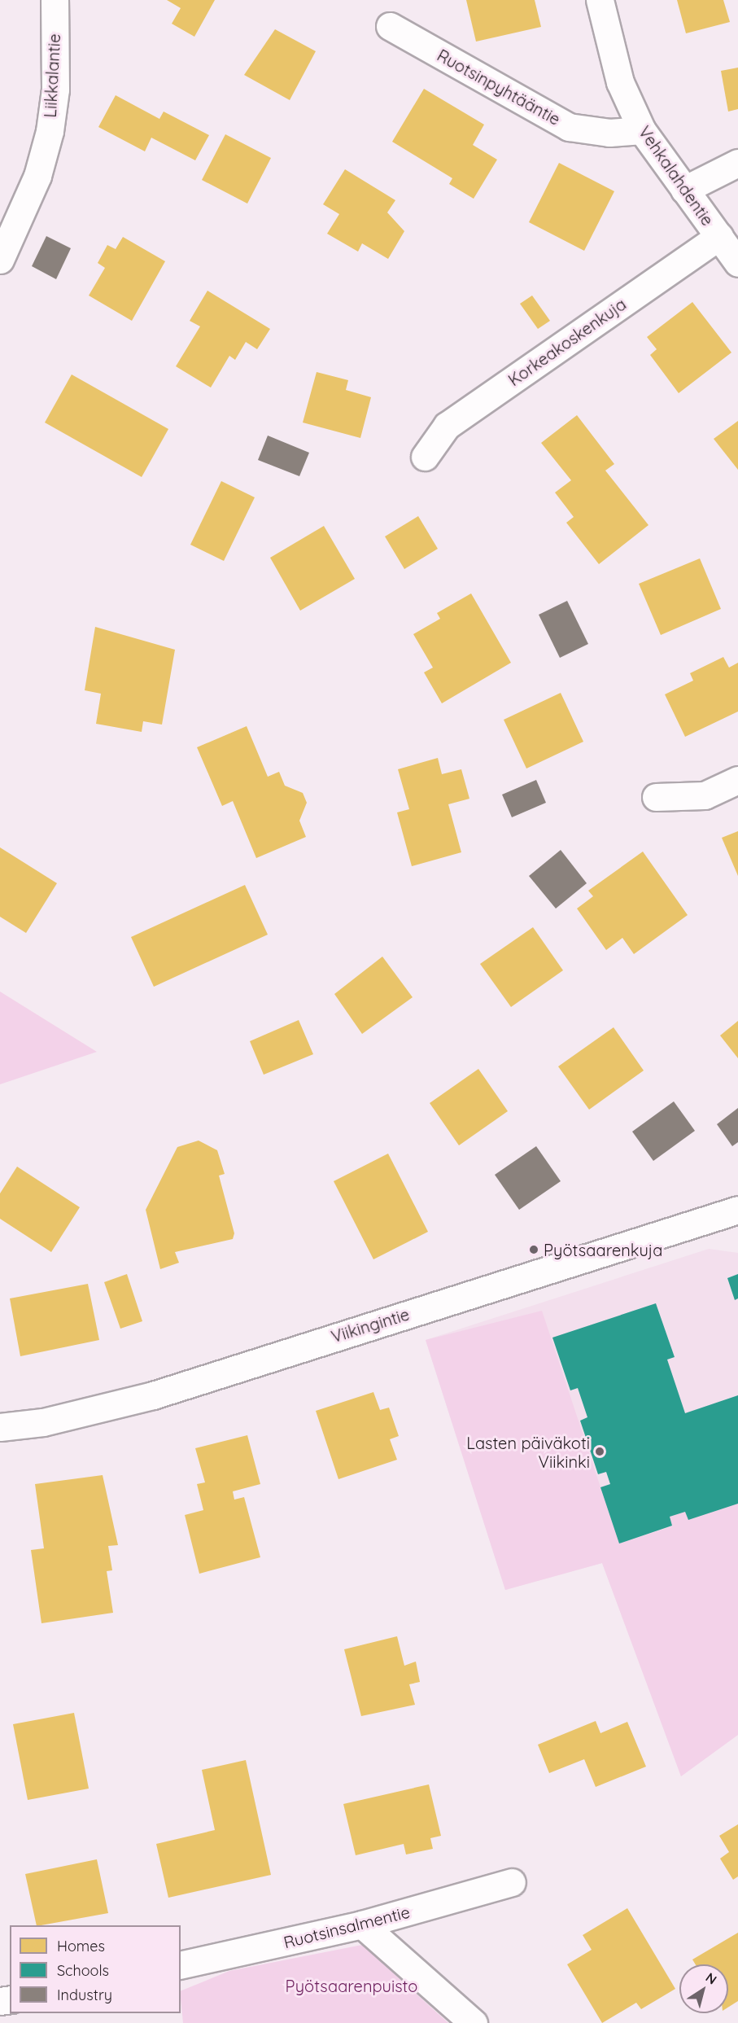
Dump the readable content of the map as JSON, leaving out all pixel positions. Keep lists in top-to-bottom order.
{
  "streets": {
    "street": [
      "Liikkalantie",
      "Ruotsinpyhtääntie",
      "Vehkalahdentie",
      "Korkeakoskenkuja",
      "Viikingintie",
      "Ruotsinsalmentie"
    ]
  },
  "crossings": [
    ["Ruotsinpyhtääntie", "Vehkalahdentie"],
    ["Vehkalahdentie", "Korkeakoskenkuja"]
  ],
  "parks": ["Pyötsaarenpuisto"],
  "places": ["Pyötsaarenkuja", "Lasten päiväkoti Viikinki"],
  "legend": ["Homes", "Schools", "Industry"],
  "north": "top right"
}
